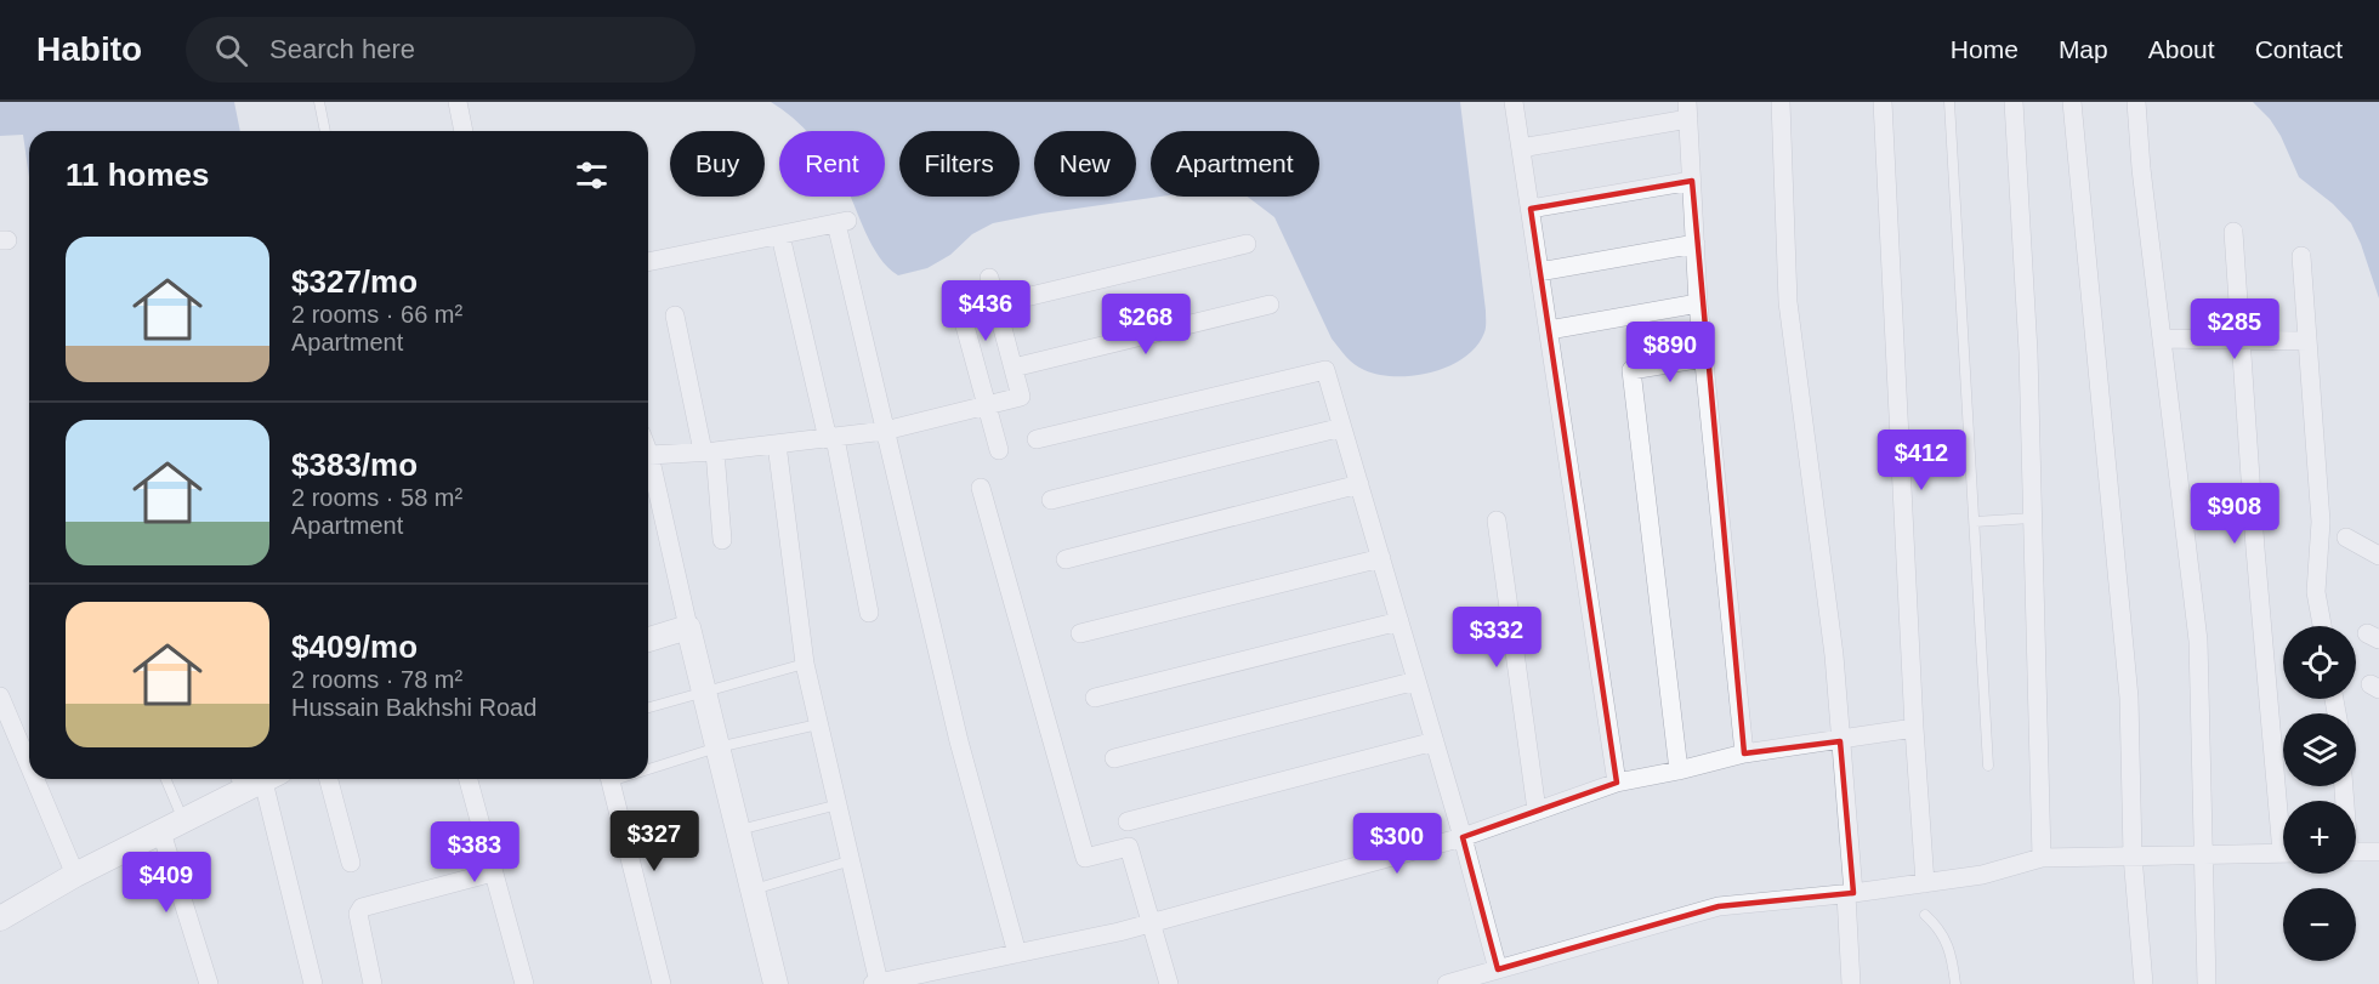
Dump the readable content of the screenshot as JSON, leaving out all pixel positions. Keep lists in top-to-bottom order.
{
  "page": {
    "header": "Habito",
    "search": "Search here",
    "nav": [
      "Home",
      "Map",
      "About",
      "Contact"
    ],
    "chip": [
      "Buy",
      "Rent",
      "Filters",
      "New",
      "Apartment"
    ],
    "heading": "11 homes",
    "list": [
      {
        "name": "$327/mo",
        "note": "2 rooms · 66 m² · Apartment"
      },
      {
        "name": "$383/mo",
        "note": "2 rooms · 58 m² · Apartment"
      },
      {
        "name": "$409/mo",
        "note": "2 rooms · 78 m² · Hussain Bakhshi Road"
      }
    ],
    "price": [
      "$436",
      "$268",
      "$285",
      "$890",
      "$412",
      "$908",
      "$332",
      "$327",
      "$300",
      "$383",
      "$409"
    ],
    "map_buttons": ["+", "−"]
  }
}
